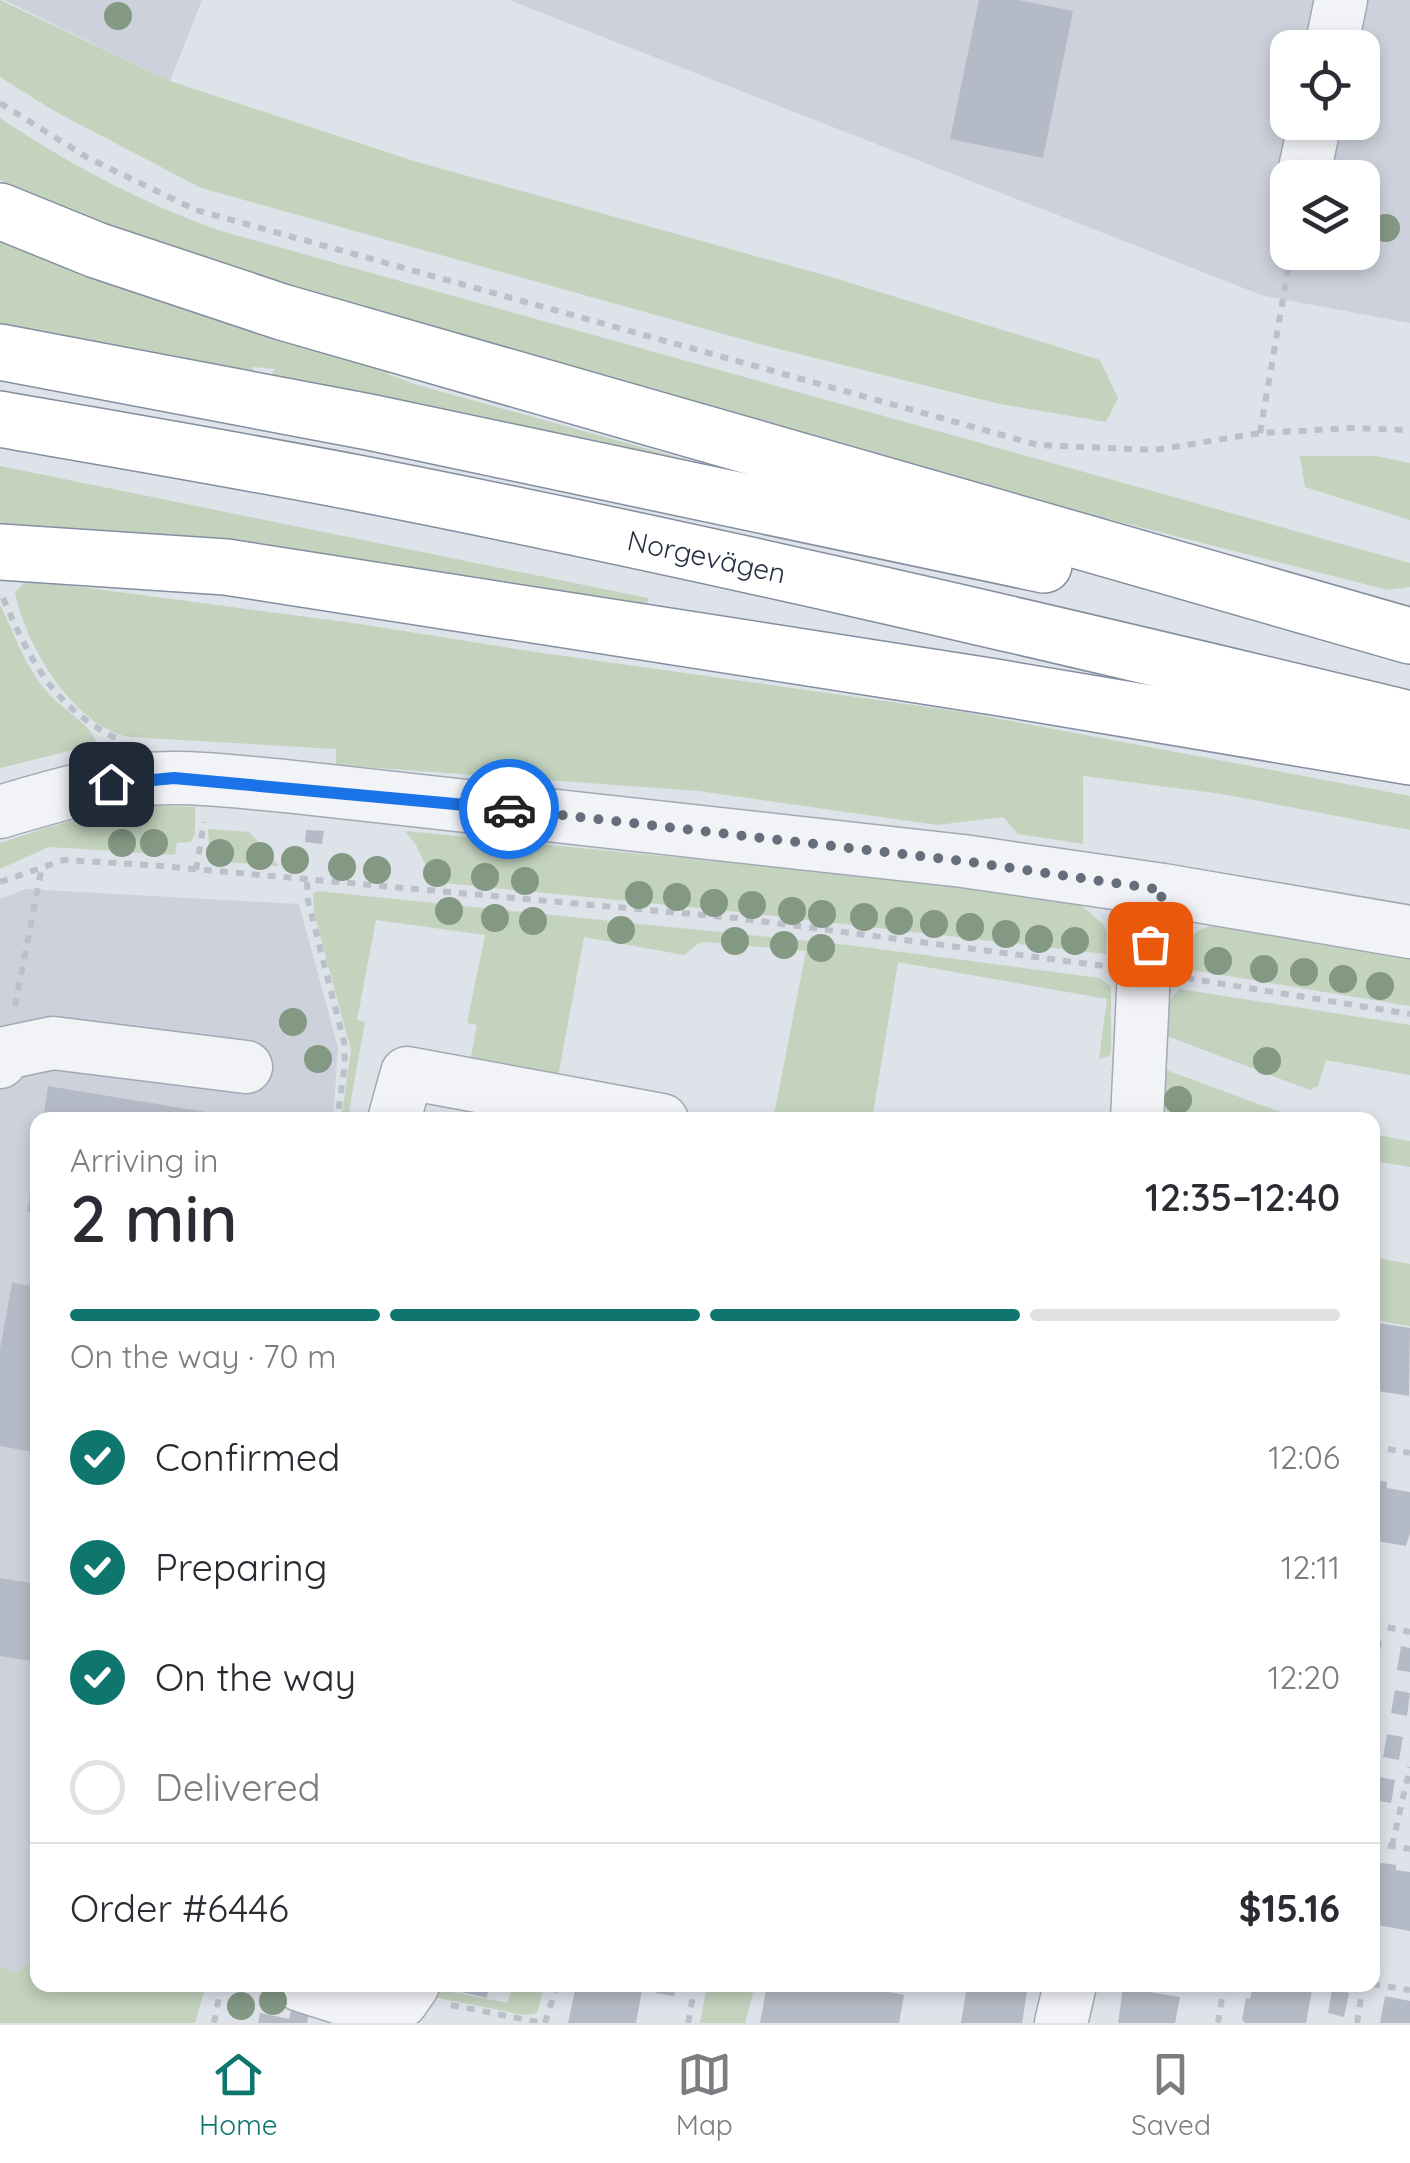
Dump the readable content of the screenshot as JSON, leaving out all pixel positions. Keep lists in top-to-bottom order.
{
  "streets": {
    "highway": ["Norgevägen"]
  },
  "page": {
    "heading": ["2 min", "Arriving in", "12:35–12:40"],
    "panel": ["Order #6446", "$15.16"],
    "bar": "On the way · 70 m",
    "list": [
      ["Confirmed", "12:06"],
      ["Preparing", "12:11"],
      ["On the way", "12:20"],
      "Delivered"
    ],
    "tabs": ["Home", "Map", "Saved"]
  }
}
